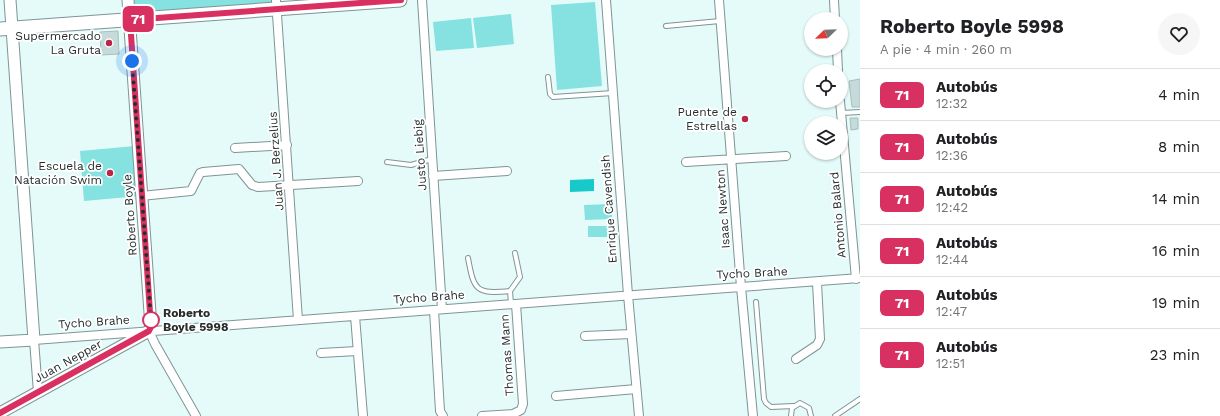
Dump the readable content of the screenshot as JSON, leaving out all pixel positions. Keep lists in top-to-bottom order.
{
  "streets": {
    "main road": ["Roberto Boyle", "Tycho Brahe", "Juan Nepper"],
    "street": [
      "Justo Liebig",
      "Juan J. Berzelius",
      "Enrique Cavendish",
      "Isaac Newton",
      "Antonio Balard",
      "Thomas Mann"
    ]
  },
  "crossings": [
    ["Justo Liebig", "Tycho Brahe"],
    ["Juan J. Berzelius", "Tycho Brahe"],
    ["Enrique Cavendish", "Tycho Brahe"],
    ["Isaac Newton", "Tycho Brahe"],
    ["Roberto Boyle", "Tycho Brahe"],
    ["Roberto Boyle", "Juan Nepper"],
    ["Antonio Balard", "Tycho Brahe"],
    ["Tycho Brahe", "Thomas Mann"],
    ["Tycho Brahe", "Juan Nepper"]
  ],
  "places": [
    "Supermercado La Gruta",
    "Puente de Estrellas",
    "Escuela de Natación Swim",
    "Roberto Boyle 5998"
  ],
  "lines": ["bus line 71"],
  "north": "bottom left",
  "page": {
    "on_map": "71",
    "heading": ["Roberto Boyle 5998", "A pie · 4 min · 260 m"],
    "list": [
      {
        "mark": "71",
        "name": "Autobús",
        "note": "12:32",
        "value": "4 min"
      },
      {
        "mark": "71",
        "name": "Autobús",
        "note": "12:36",
        "value": "8 min"
      },
      {
        "mark": "71",
        "name": "Autobús",
        "note": "12:42",
        "value": "14 min"
      },
      {
        "mark": "71",
        "name": "Autobús",
        "note": "12:44",
        "value": "16 min"
      },
      {
        "mark": "71",
        "name": "Autobús",
        "note": "12:47",
        "value": "19 min"
      },
      {
        "mark": "71",
        "name": "Autobús",
        "note": "12:51",
        "value": "23 min"
      }
    ]
  }
}
